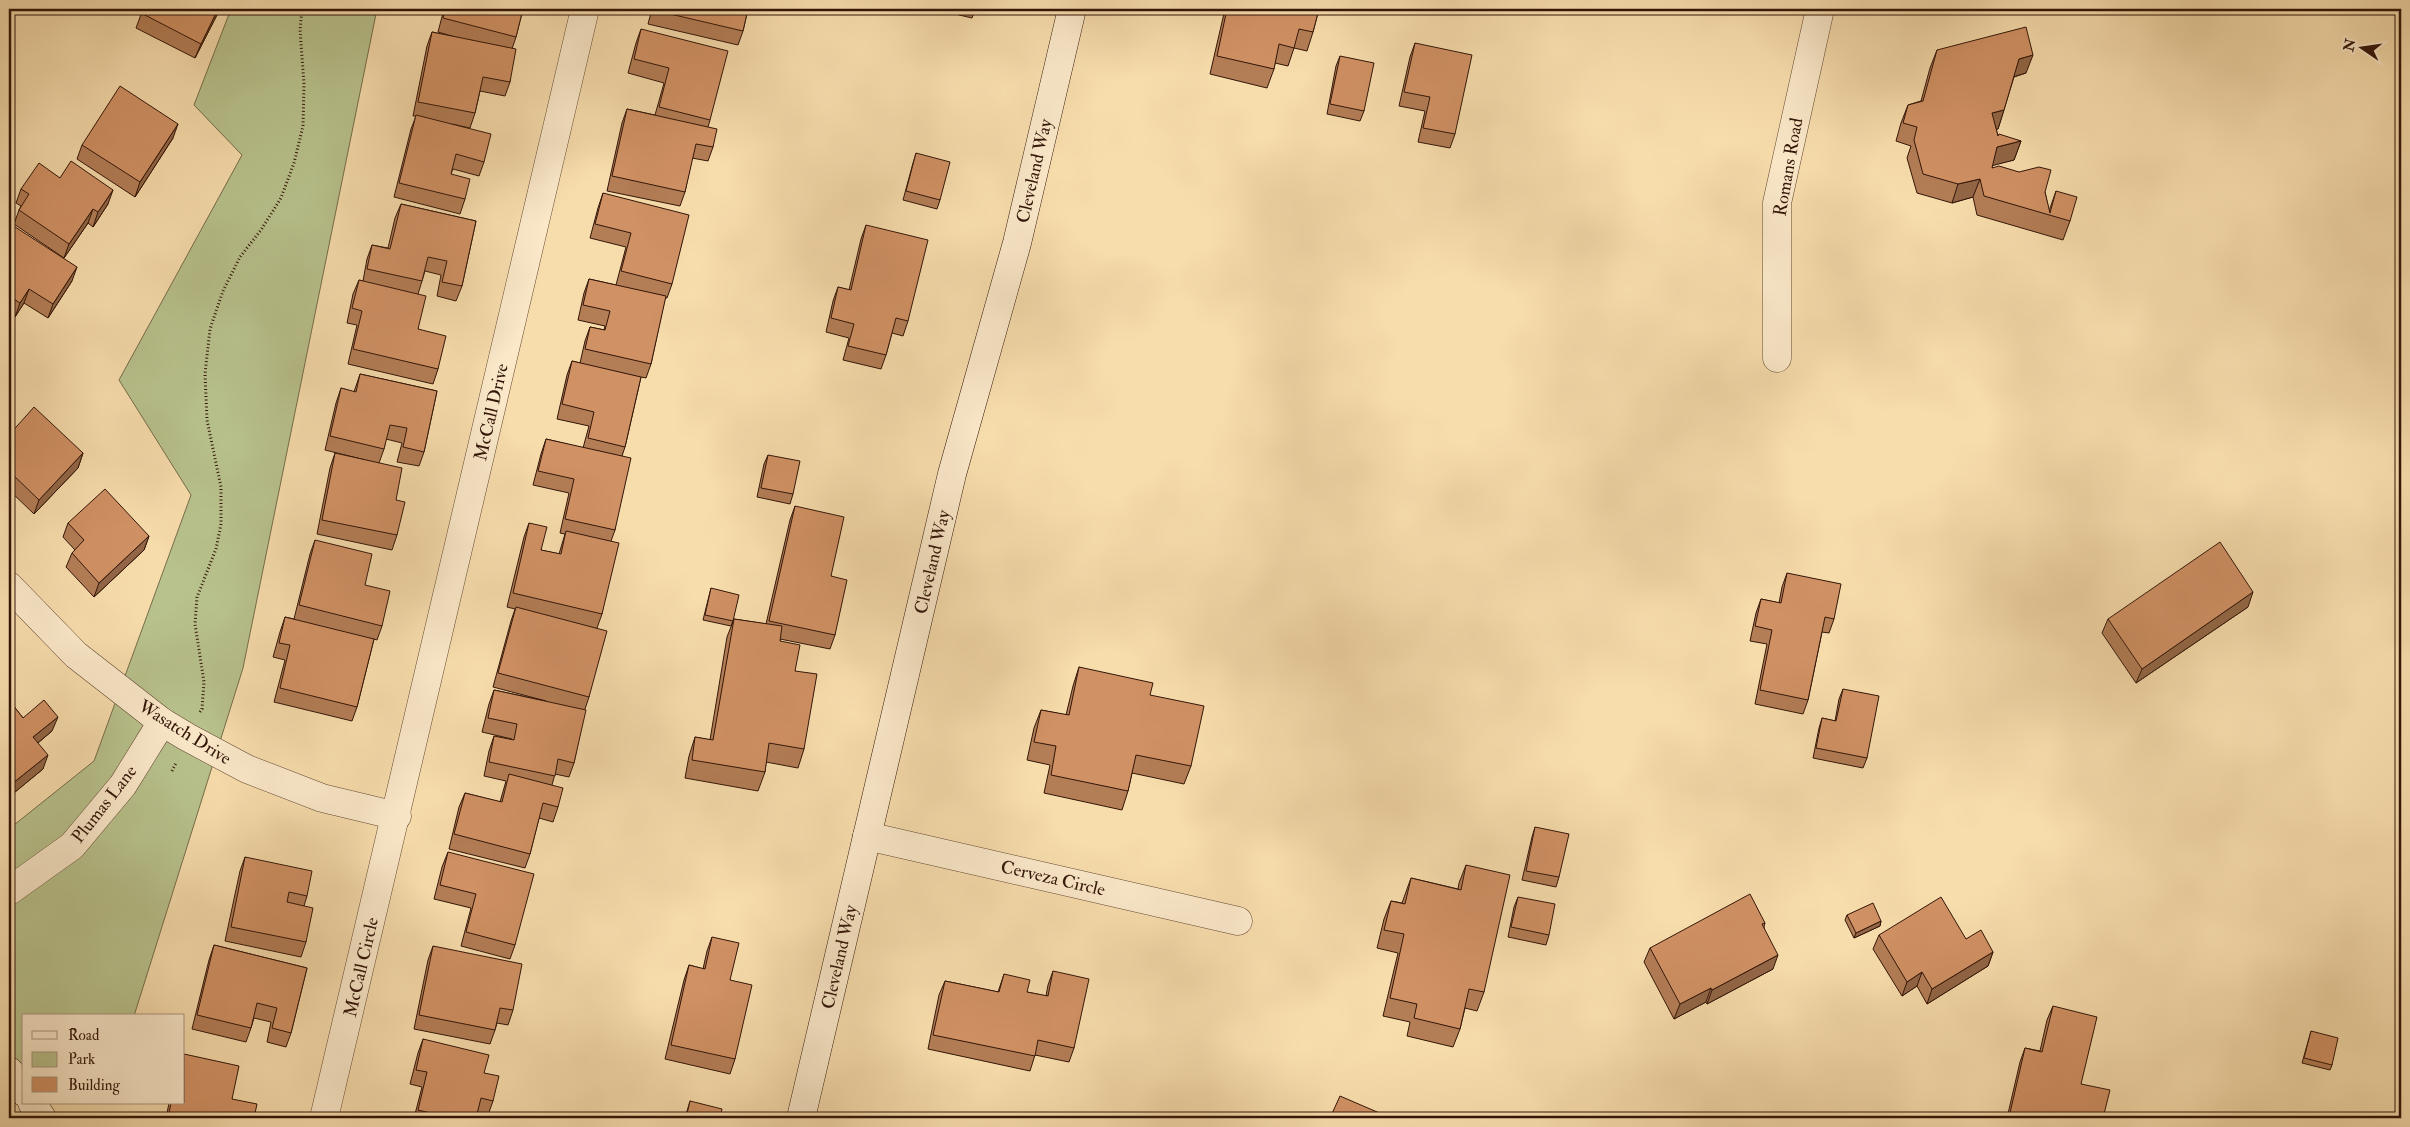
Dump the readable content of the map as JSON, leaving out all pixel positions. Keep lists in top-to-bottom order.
{
  "streets": {
    "street": [
      "Romans Road",
      "Cleveland Way",
      "McCall Drive",
      "Wasatch Drive",
      "Plumas Lane",
      "Cerveza Circle",
      "McCall Circle"
    ]
  },
  "crossings": [
    ["Cleveland Way", "Cerveza Circle"],
    ["McCall Drive", "Wasatch Drive"],
    ["McCall Drive", "McCall Circle"],
    ["Wasatch Drive", "Plumas Lane"],
    ["Wasatch Drive", "McCall Circle"]
  ],
  "legend": ["Road", "Park", "Building"],
  "north": "left"
}
